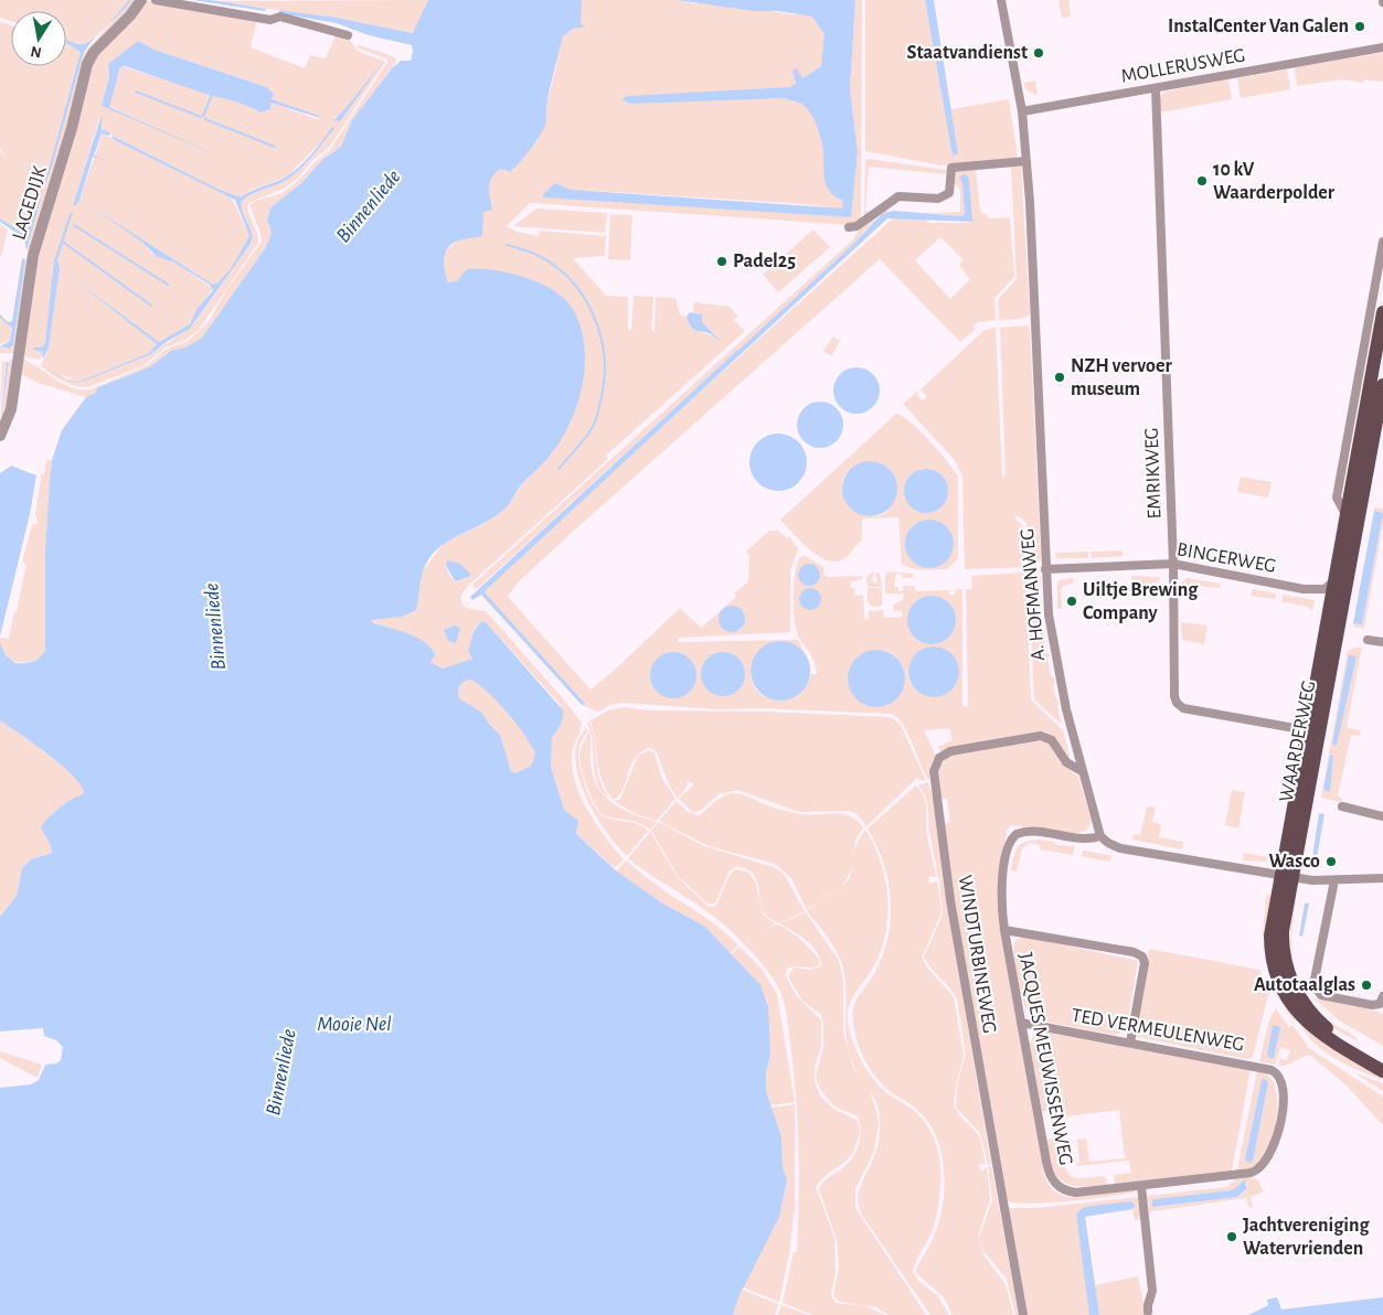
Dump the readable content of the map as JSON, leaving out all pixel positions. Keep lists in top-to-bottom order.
{
  "streets": {
    "main road": ["WAARDERWEG"],
    "street": [
      "MOLLERUSWEG",
      "LAGEDIJK",
      "EMRIKWEG",
      "BINGERWEG",
      "A. HOFMANWEG",
      "WINDTURBINEWEG",
      "TED VERMEULENWEG",
      "JACQUES MEUWISSENWEG"
    ]
  },
  "crossings": [
    ["MOLLERUSWEG", "EMRIKWEG"],
    ["MOLLERUSWEG", "A. HOFMANWEG"],
    ["EMRIKWEG", "BINGERWEG"],
    ["BINGERWEG", "A. HOFMANWEG"],
    ["BINGERWEG", "WAARDERWEG"],
    ["A. HOFMANWEG", "WINDTURBINEWEG"],
    ["A. HOFMANWEG", "JACQUES MEUWISSENWEG"],
    ["TED VERMEULENWEG", "JACQUES MEUWISSENWEG"]
  ],
  "water": ["Binnenliede", "Mooie Nel"],
  "places": [
    "InstalCenter Van Galen",
    "Staatvandienst",
    "10 kV Waarderpolder",
    "Padel25",
    "NZH vervoer museum",
    "Uiltje Brewing Company",
    "Wasco",
    "Autotaalglas",
    "Jachtvereniging Watervrienden"
  ],
  "north": "bottom"
}
